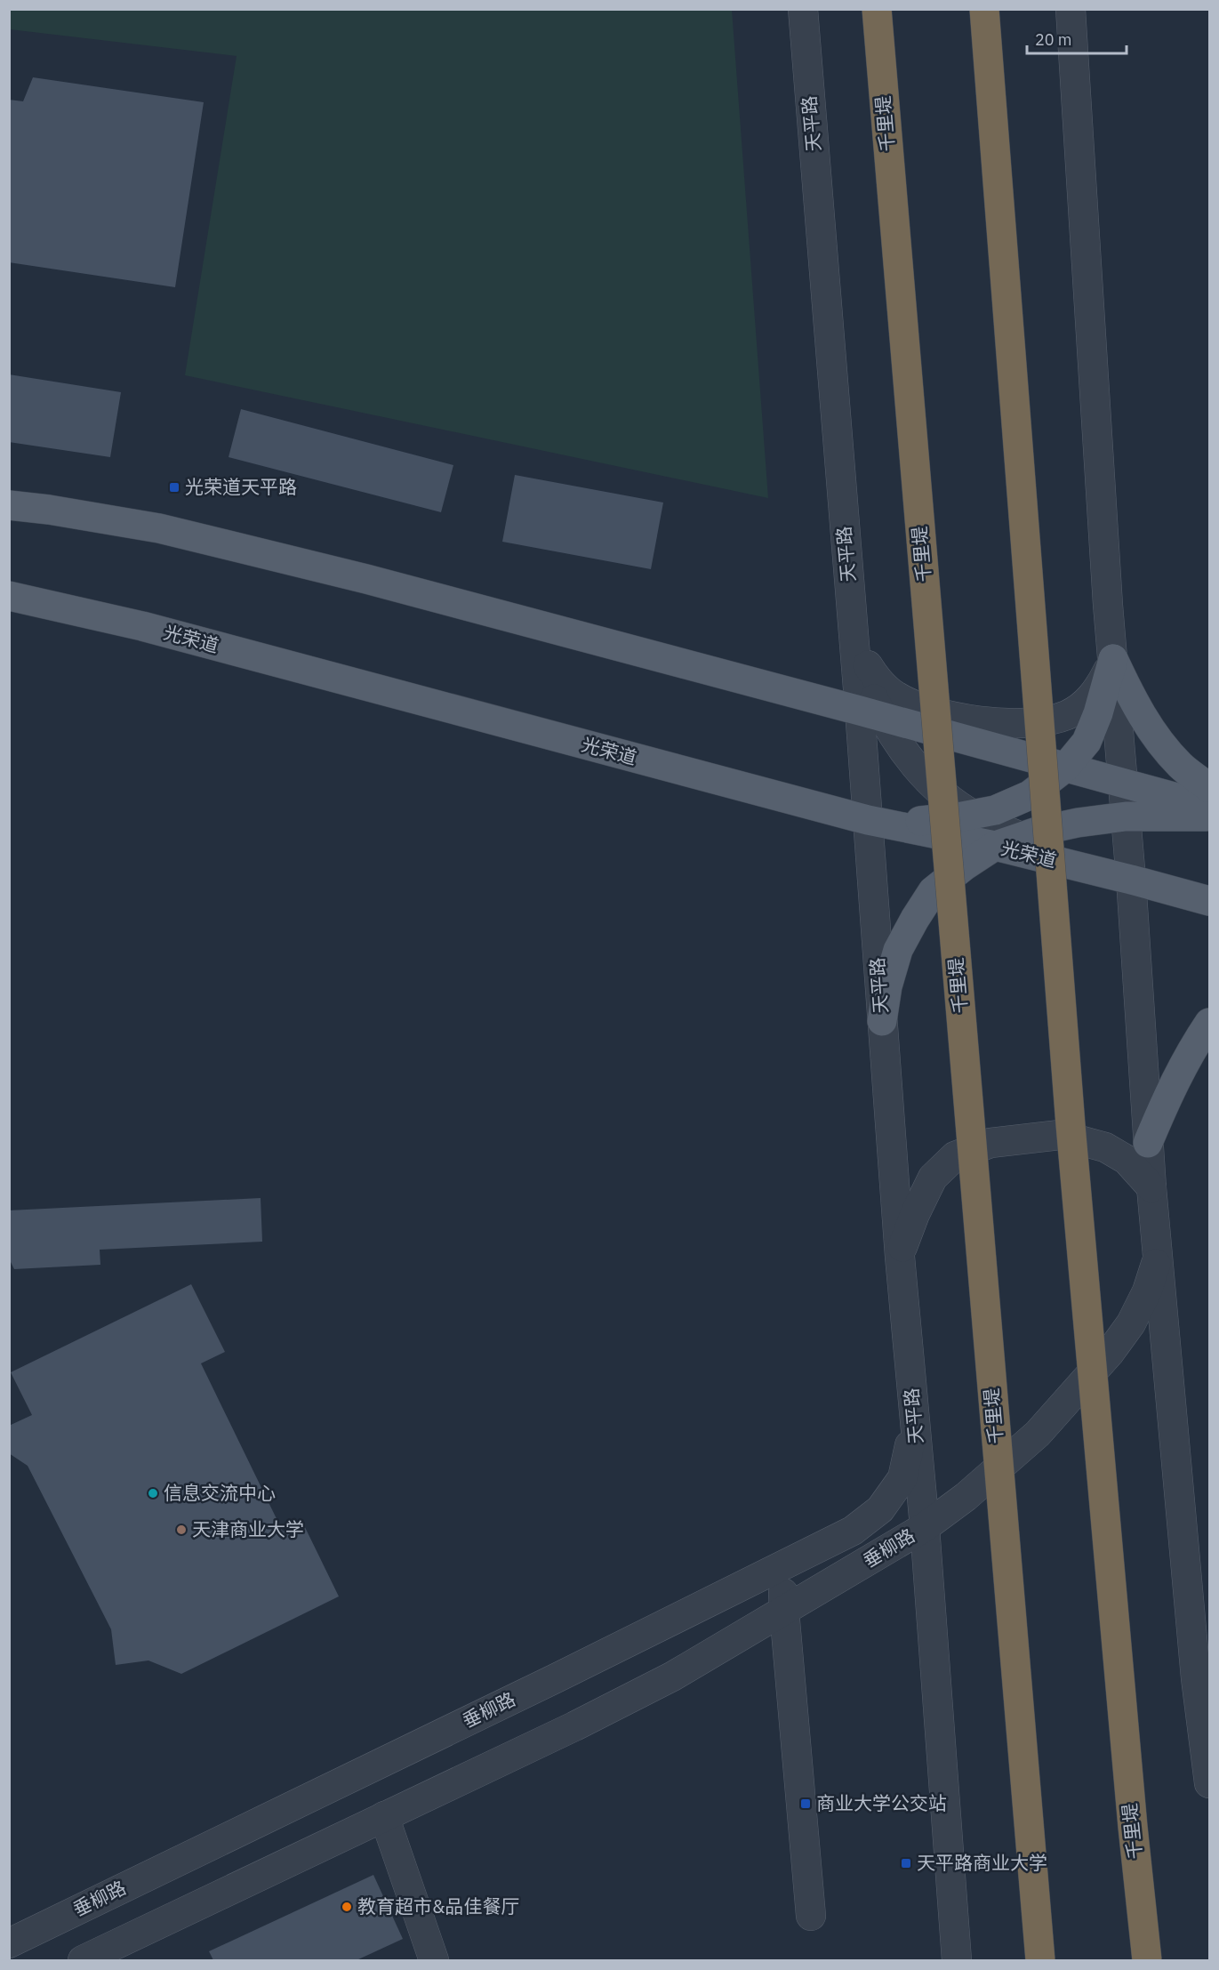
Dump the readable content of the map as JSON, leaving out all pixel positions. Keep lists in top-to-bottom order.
{
  "streets": {
    "highway": ["千里堤"],
    "main road": ["光荣道"],
    "street": ["天平路", "垂柳路"]
  },
  "crossings": [
    ["天平路", "光荣道"],
    ["天平路", "垂柳路"]
  ],
  "places": {
    "transit": ["光荣道天平路", "商业大学公交站", "天平路商业大学"],
    "other": ["信息交流中心", "天津商业大学", "教育超市&品佳餐厅"]
  },
  "scale_bar": "20 m"
}
